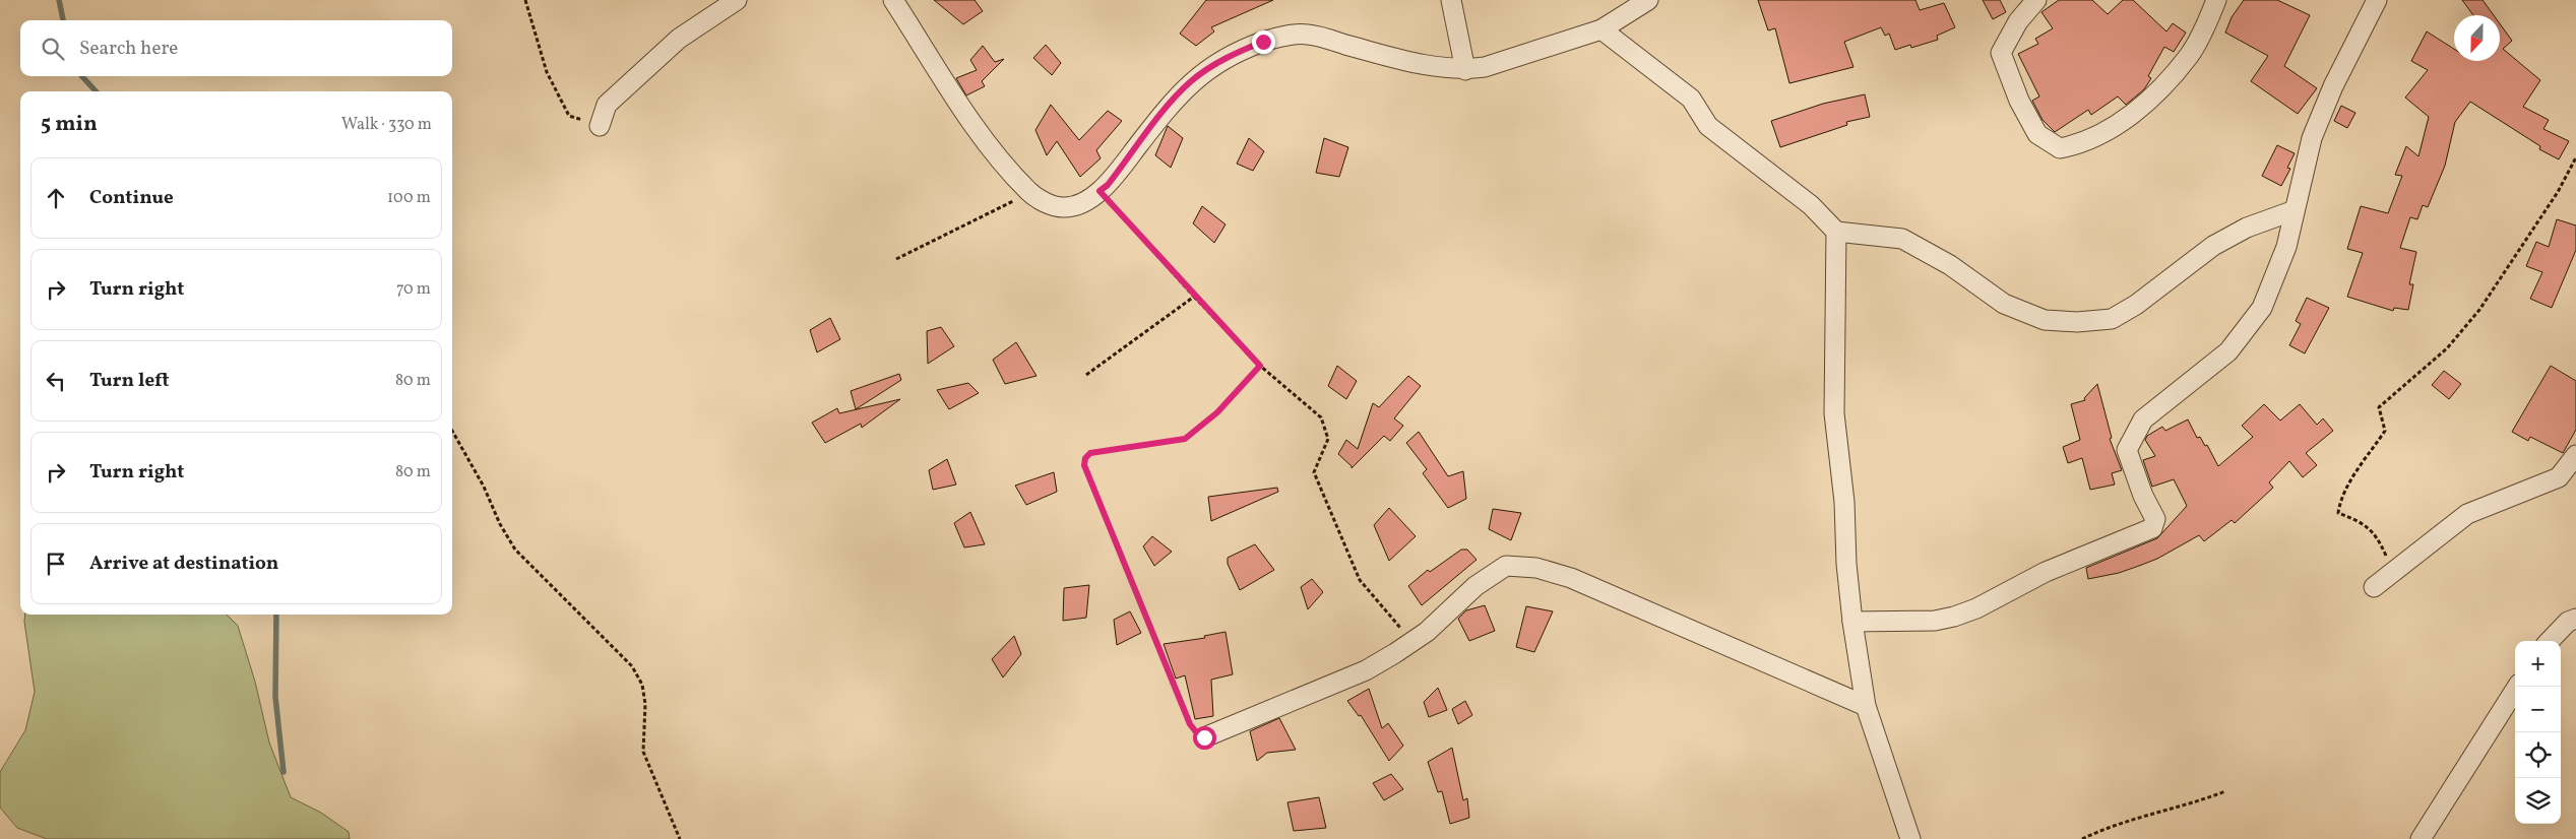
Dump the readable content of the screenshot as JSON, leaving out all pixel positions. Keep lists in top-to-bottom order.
{
  "north": "bottom",
  "page": {
    "search": "Search here",
    "heading": ["5 min", "Walk · 330 m"],
    "list": [
      ["Continue", "100 m"],
      ["Turn right", "70 m"],
      ["Turn left", "80 m"],
      ["Turn right", "80 m"],
      "Arrive at destination"
    ],
    "map_buttons": ["+", "−"]
  }
}
